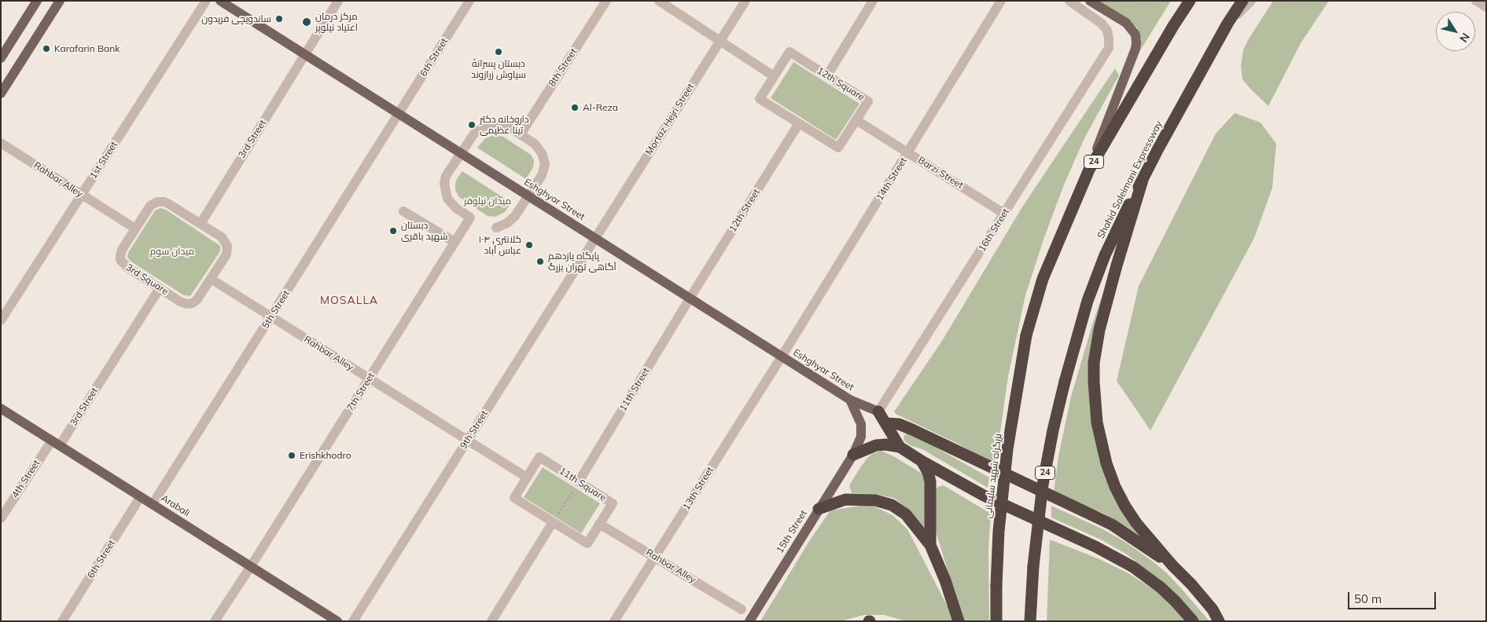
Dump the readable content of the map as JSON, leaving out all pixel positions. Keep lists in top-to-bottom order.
{
  "streets": {
    "highway": ["24", "Shahid Soleimani Expressway", "بزرگراه شهید سلیمانی"],
    "main road": ["Eshghyar Street", "Arabali", "15th Street"],
    "street": [
      "6th Street",
      "8th Street",
      "12th Square",
      "Mortaz Hejri Street",
      "3rd Street",
      "1st Street",
      "Barzi Street",
      "14th Street",
      "Rahbar Alley",
      "12th Street",
      "16th Street",
      "3rd Square",
      "5th Street",
      "11th Street",
      "7th Street",
      "9th Street",
      "4th Street",
      "11th Square",
      "13th Street"
    ]
  },
  "crossings": [
    ["6th Street", "Eshghyar Street"],
    ["6th Street", "5th Street"],
    ["6th Street", "Arabali"],
    ["12th Square", "Barzi Street"],
    ["12th Square", "12th Street"],
    ["Mortaz Hejri Street", "Eshghyar Street"],
    ["Mortaz Hejri Street", "9th Street"],
    ["3rd Street", "Rahbar Alley"],
    ["3rd Street", "Eshghyar Street"],
    ["3rd Street", "3rd Square"],
    ["3rd Street", "4th Street"],
    ["3rd Street", "Arabali"],
    ["1st Street", "Rahbar Alley"],
    ["24", "Shahid Soleimani Expressway"],
    ["24", "بزرگراه شهید سلیمانی"],
    ["Barzi Street", "14th Street"],
    ["Barzi Street", "16th Street"],
    ["14th Street", "Eshghyar Street"],
    ["14th Street", "13th Street"],
    ["Rahbar Alley", "3rd Square"],
    ["Rahbar Alley", "5th Street"],
    ["Rahbar Alley", "7th Street"],
    ["Rahbar Alley", "9th Street"],
    ["Rahbar Alley", "11th Square"],
    ["Rahbar Alley", "13th Street"],
    ["Eshghyar Street", "12th Street"],
    ["Eshghyar Street", "16th Street"],
    ["Eshghyar Street", "5th Street"],
    ["Eshghyar Street", "11th Street"],
    ["Eshghyar Street", "7th Street"],
    ["Eshghyar Street", "9th Street"],
    ["Eshghyar Street", "13th Street"],
    ["Eshghyar Street", "15th Street"],
    ["12th Street", "11th Street"],
    ["5th Street", "Arabali"],
    ["11th Street", "11th Square"],
    ["7th Street", "Arabali"],
    ["4th Street", "Arabali"]
  ],
  "districts": ["MOSALLA"],
  "parks": ["میدان نیلوفر", "میدان سوم"],
  "places": [
    "ساندویچی فریدون",
    "مرکز درمان اعتیاد نیلوپر",
    "Karafarin Bank",
    "دبستان پسرانهٔ سیاوش زرازوند",
    "Al-Reza",
    "داروخانه دکتر تینا عظیمی",
    "دبستان شهید باقری",
    "کلانتری ۱۰۴ عباس آباد",
    "پایگاه یازدهم آگاهی تهران بزرگ",
    "Erishkhodro"
  ],
  "scale_bar": "50 m",
  "north": "bottom right"
}
